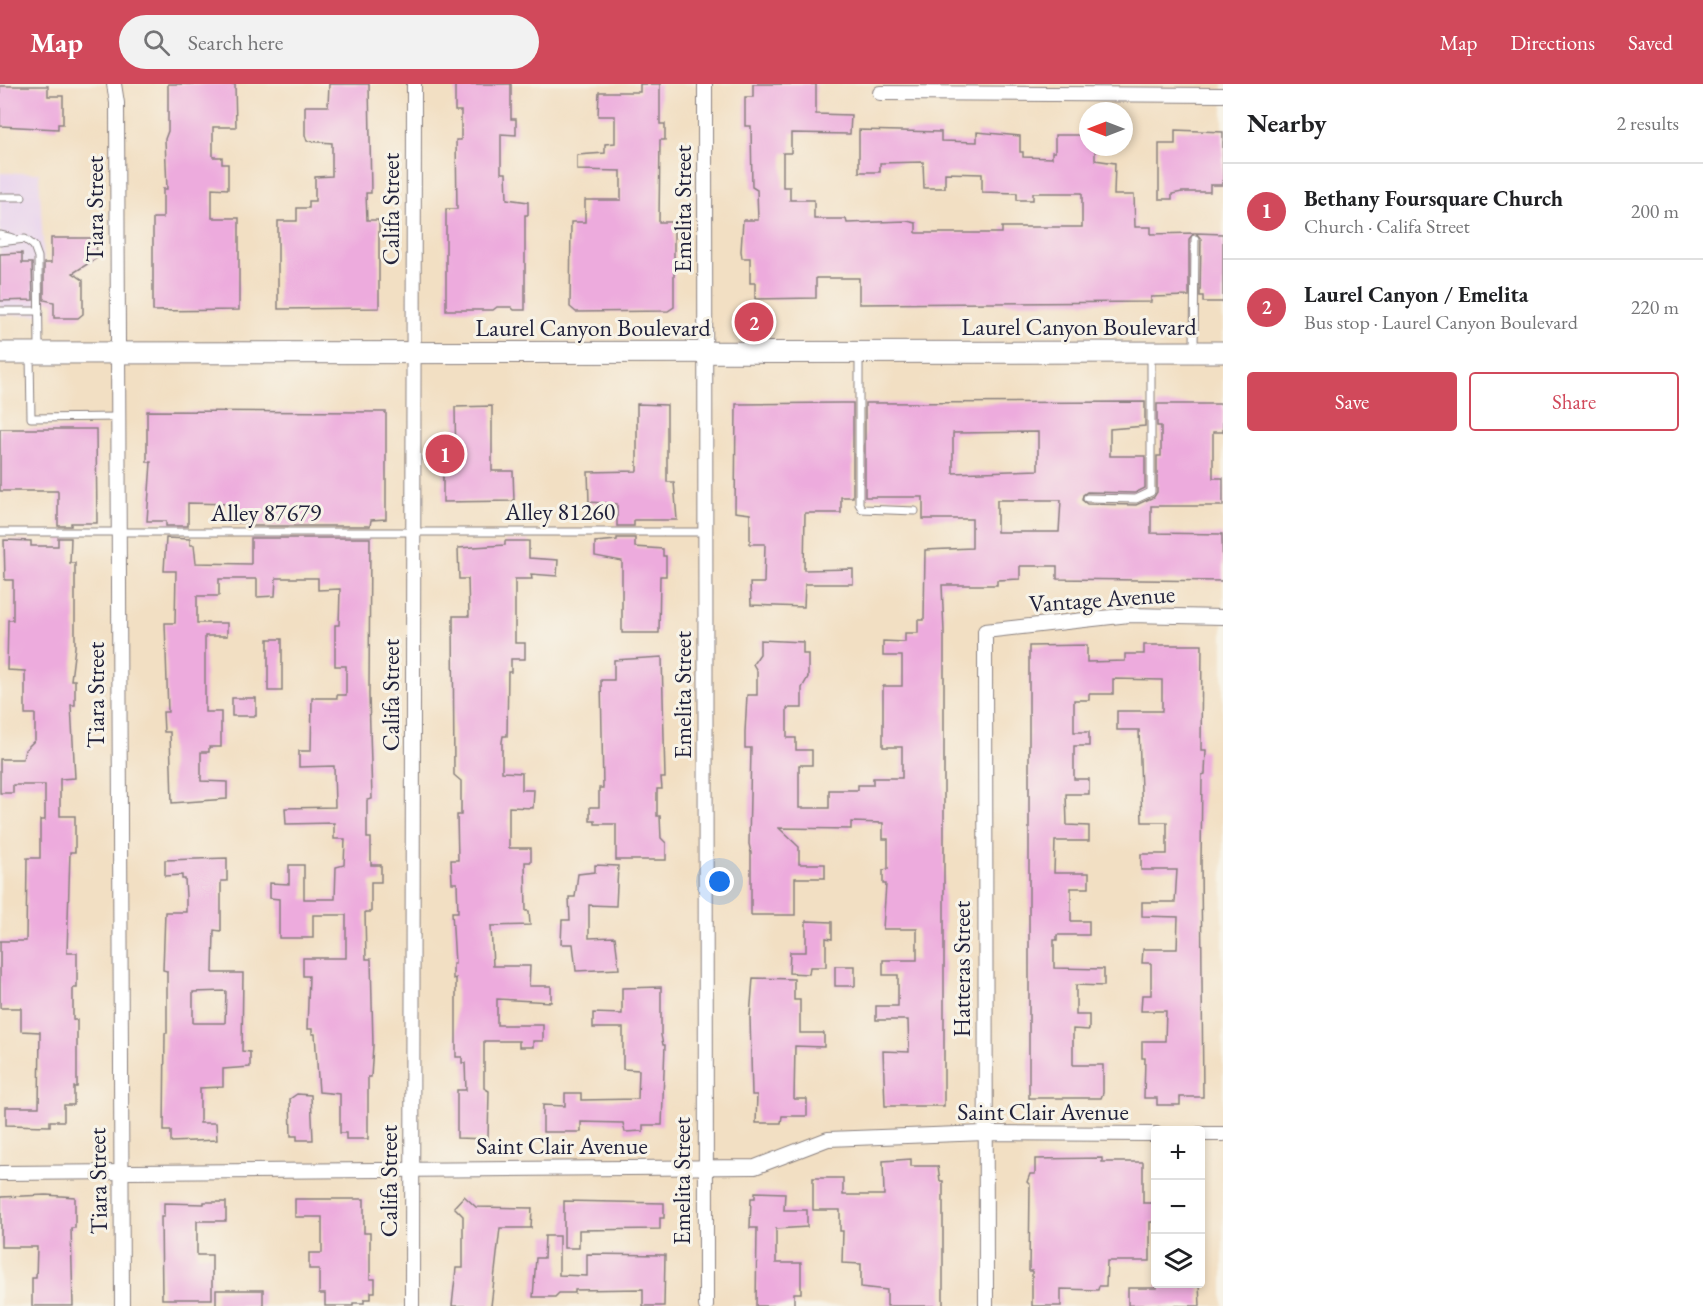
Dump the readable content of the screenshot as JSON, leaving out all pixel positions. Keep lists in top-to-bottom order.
{
  "streets": {
    "main road": ["Laurel Canyon Boulevard"],
    "street": [
      "Tiara Street",
      "Califa Street",
      "Emelita Street",
      "Vantage Avenue",
      "Hatteras Street",
      "Saint Clair Avenue"
    ],
    "lane": ["Alley 81260", "Alley 87679"]
  },
  "crossings": [
    ["Tiara Street", "Laurel Canyon Boulevard"],
    ["Tiara Street", "Alley 87679"],
    ["Tiara Street", "Saint Clair Avenue"],
    ["Califa Street", "Laurel Canyon Boulevard"],
    ["Califa Street", "Alley 81260"],
    ["Califa Street", "Alley 87679"],
    ["Califa Street", "Saint Clair Avenue"],
    ["Emelita Street", "Laurel Canyon Boulevard"],
    ["Emelita Street", "Alley 81260"],
    ["Emelita Street", "Saint Clair Avenue"],
    ["Alley 81260", "Alley 87679"],
    ["Vantage Avenue", "Hatteras Street"],
    ["Hatteras Street", "Saint Clair Avenue"]
  ],
  "north": "left",
  "page": {
    "header": "Map",
    "search": "Search here",
    "nav": ["Map", "Directions", "Saved"],
    "heading": ["Nearby", "2 results"],
    "list": [
      {
        "mark": "1",
        "name": "Bethany Foursquare Church",
        "note": "Church · Califa Street",
        "value": "200 m"
      },
      {
        "mark": "2",
        "name": "Laurel Canyon / Emelita",
        "note": "Bus stop · Laurel Canyon Boulevard",
        "value": "220 m"
      }
    ],
    "pins": ["2", "1"],
    "buttons": ["Save", "Share"],
    "map_buttons": ["+", "−"]
  }
}
